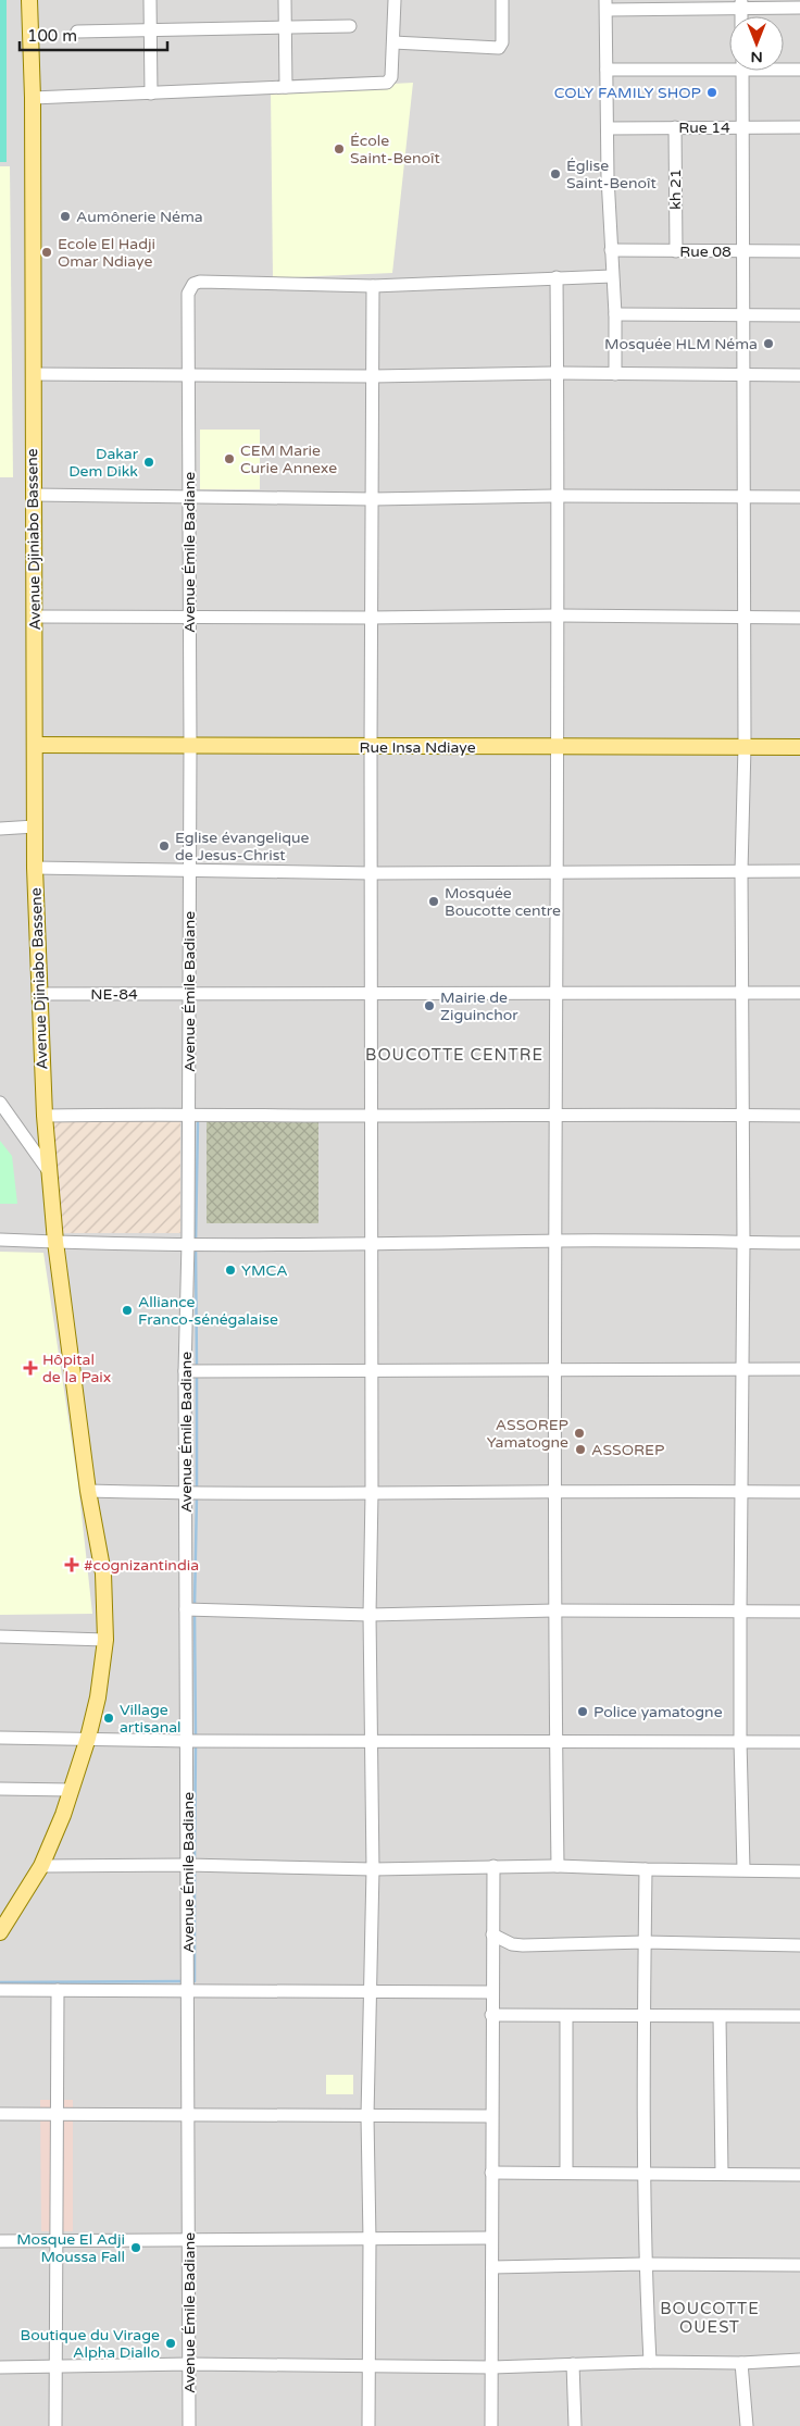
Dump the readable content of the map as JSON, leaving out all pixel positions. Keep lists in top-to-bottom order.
{
  "streets": {
    "main road": ["Avenue Djiniabo Bassene", "Rue Insa Ndiaye"],
    "street": [
      "Rue 14",
      "kh 21",
      "Rue 08",
      "Avenue Émile Badiane",
      "NE-84"
    ]
  },
  "crossings": [
    ["Rue 14", "kh 21"],
    ["kh 21", "Rue 08"],
    ["Avenue Djiniabo Bassene", "Rue Insa Ndiaye"],
    ["Avenue Djiniabo Bassene", "NE-84"],
    ["Avenue Émile Badiane", "Rue Insa Ndiaye"],
    ["Avenue Émile Badiane", "NE-84"]
  ],
  "districts": ["BOUCOTTE CENTRE", "BOUCOTTE OUEST"],
  "places": {
    "other": [
      "COLY FAMILY SHOP",
      "École Saint-Benoît",
      "Église Saint-Benoît",
      "Aumônerie Néma",
      "Ecole El Hadji Omar Ndiaye",
      "Mosquée HLM Néma",
      "CEM Marie Curie Annexe",
      "Dakar Dem Dikk",
      "Eglise évangelique de Jesus-Christ",
      "Mosquée Boucotte centre",
      "Mairie de Ziguinchor",
      "YMCA",
      "Alliance Franco-sénégalaise",
      "ASSOREP Yamatogne",
      "ASSOREP",
      "Police yamatogne",
      "Village artisanal",
      "Mosque El Adji Moussa Fall",
      "Boutique du Virage Alpha Diallo"
    ],
    "health": ["Hôpital de la Paix", "#cognizantindia"]
  },
  "scale_bar": "100 m",
  "north": "bottom"
}
